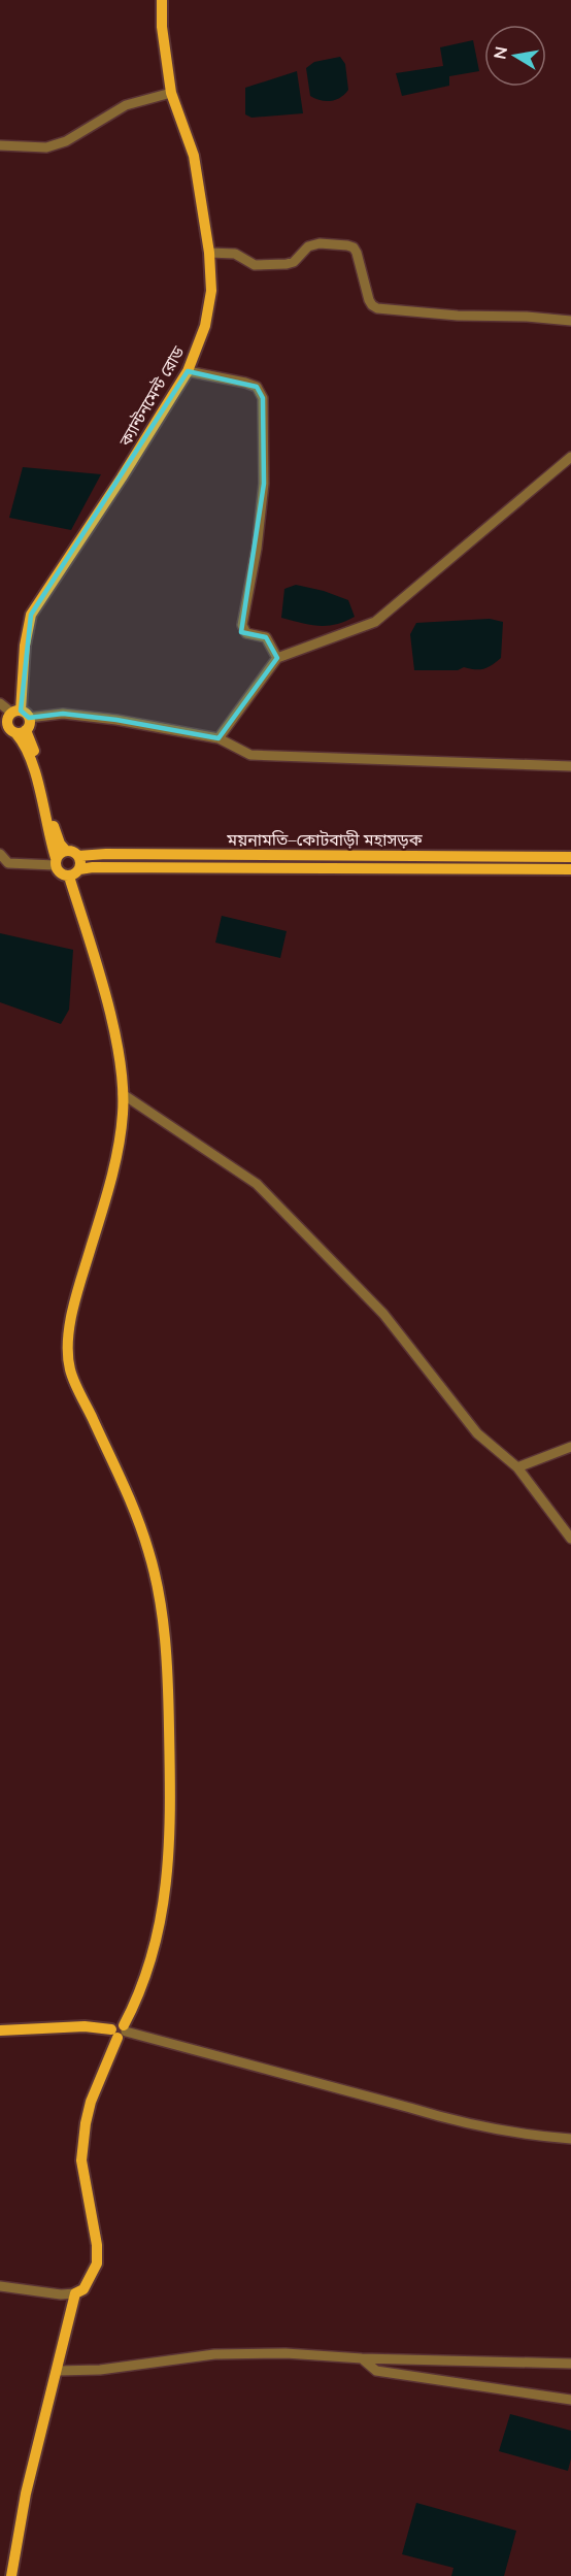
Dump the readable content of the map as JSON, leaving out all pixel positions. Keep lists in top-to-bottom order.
{
  "streets": {
    "main road": ["ক্যান্টনমেন্ট রোড", "ময়নামতি–কোটবাড়ী মহাসড়ক"]
  },
  "north": "left"
}
